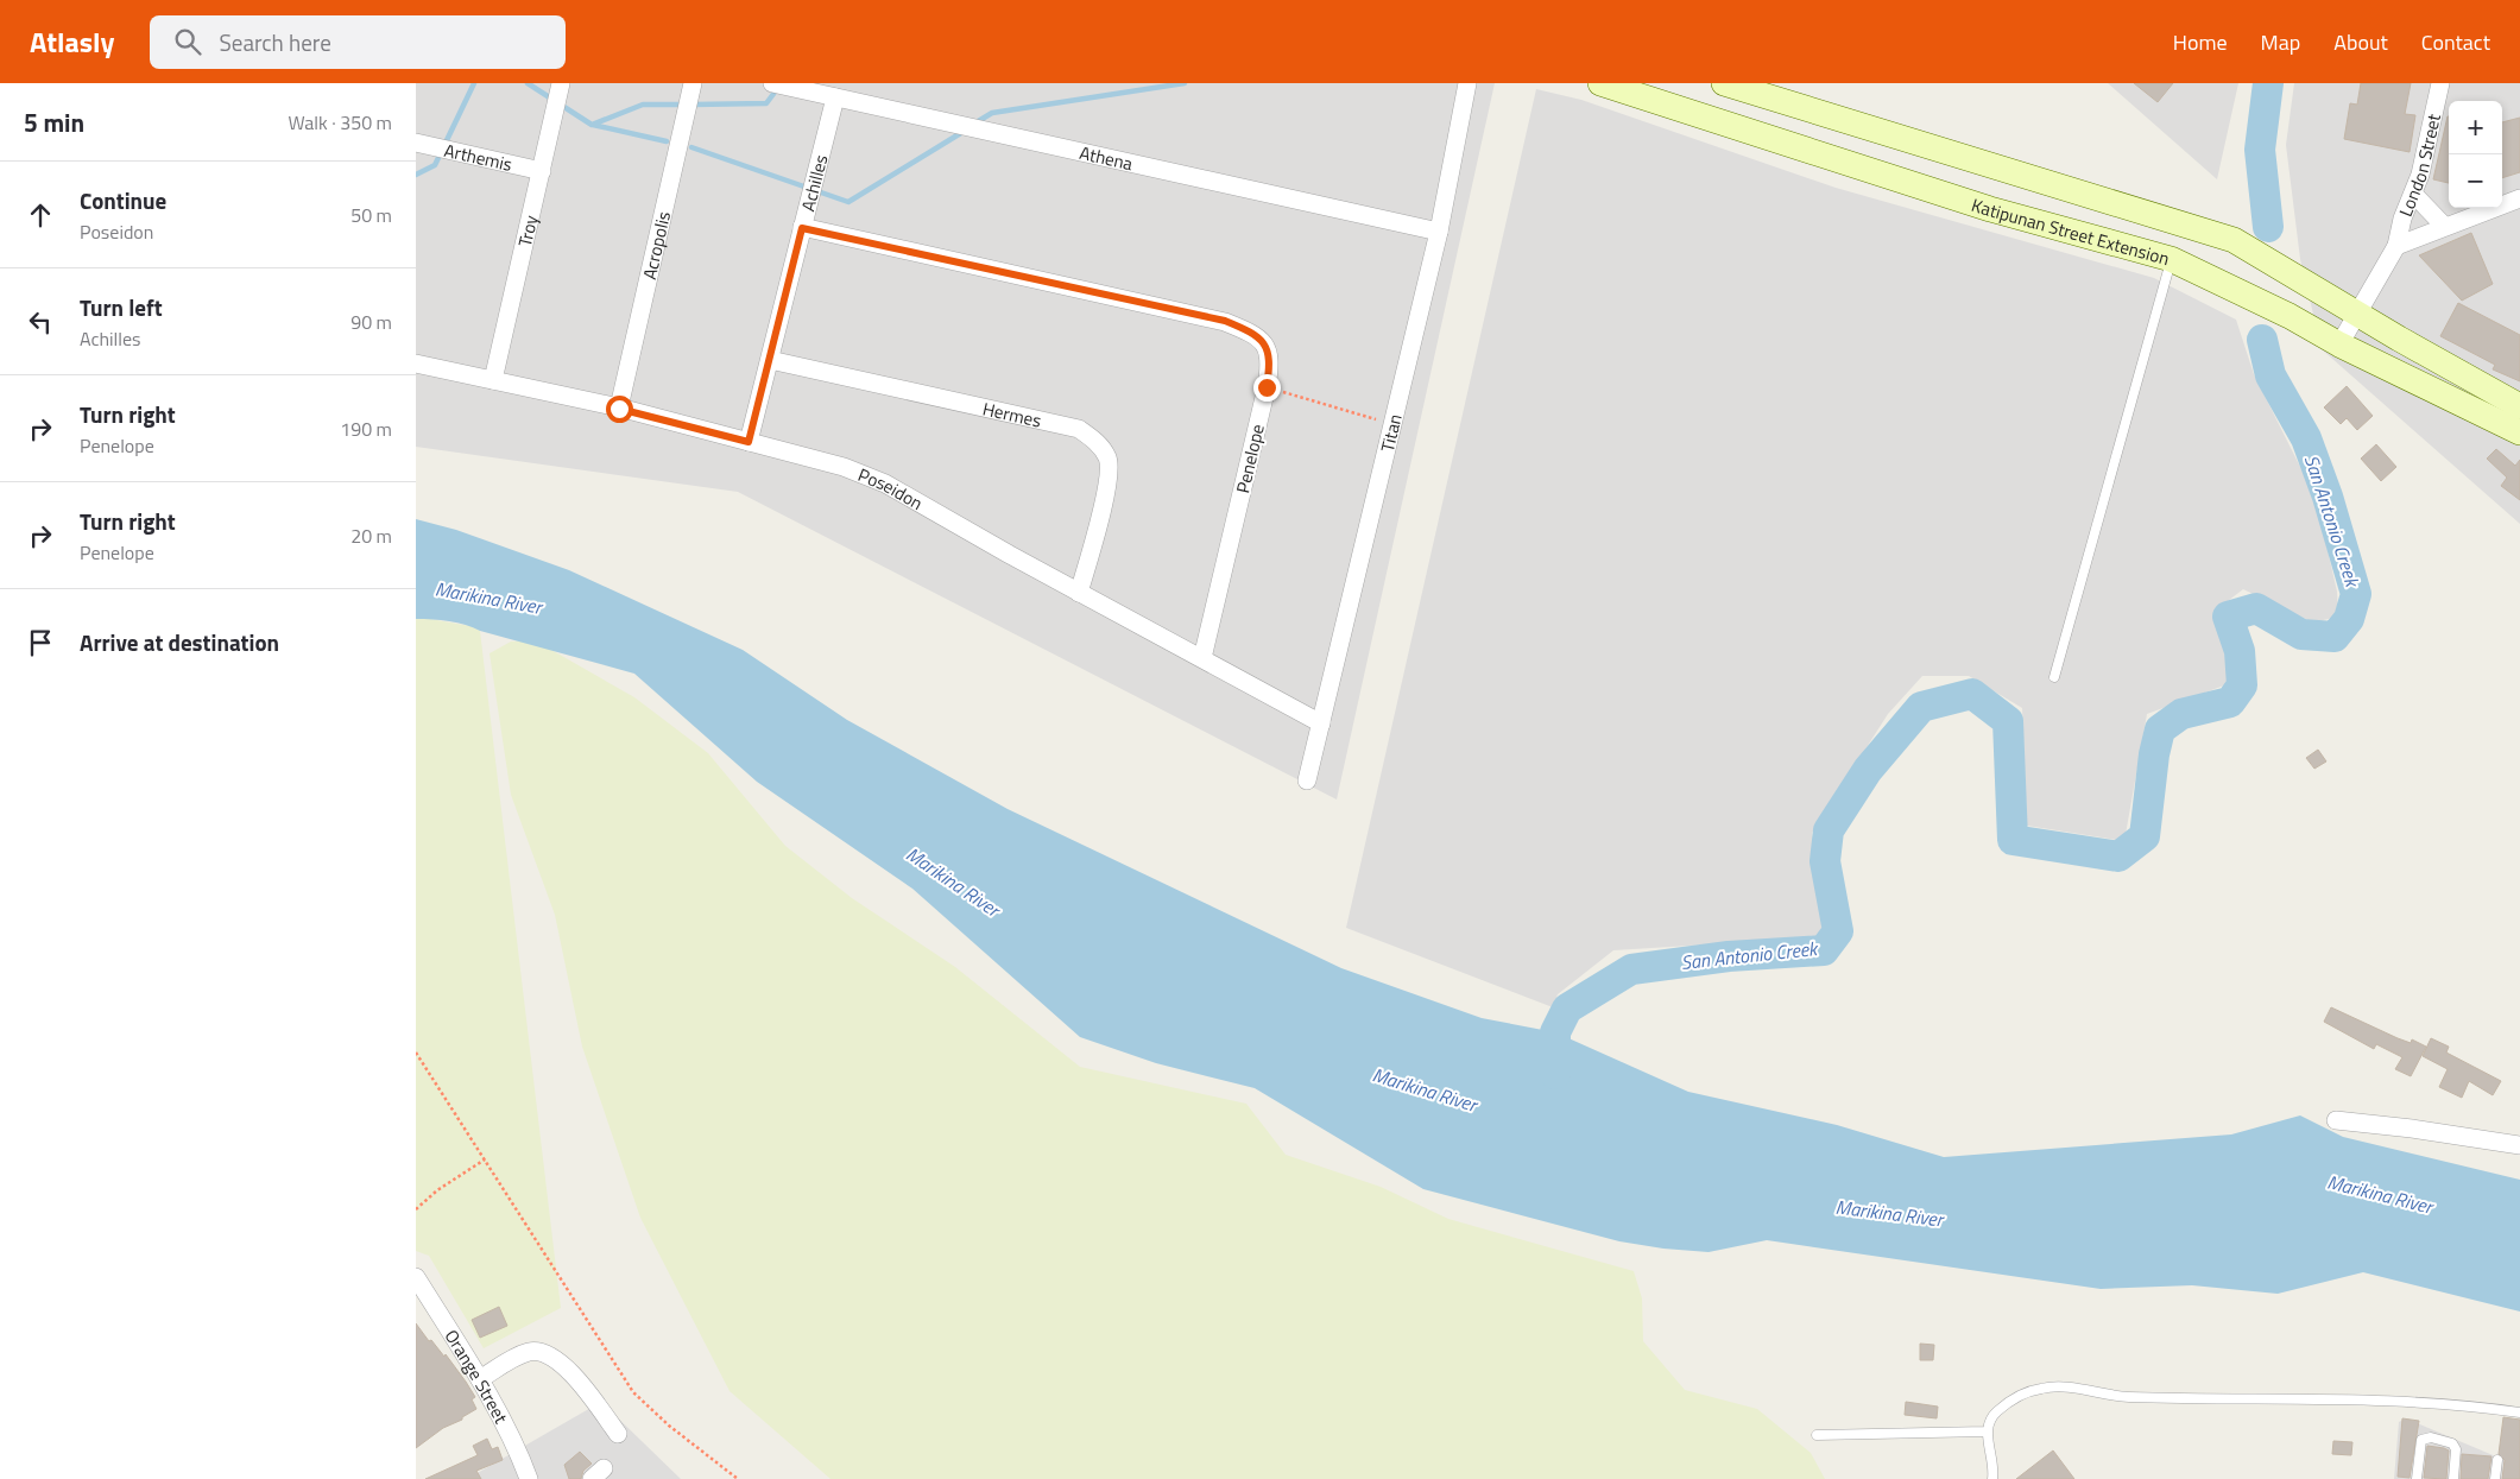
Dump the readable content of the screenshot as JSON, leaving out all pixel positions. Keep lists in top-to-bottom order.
{
  "streets": {
    "street": [
      "Arthemis",
      "Athena",
      "London Street",
      "Achilles",
      "Troy",
      "Katipunan Street Extension",
      "Acropolis",
      "Hermes",
      "Titan",
      "Penelope",
      "Poseidon",
      "Orange Street"
    ]
  },
  "crossings": [
    ["Arthemis", "Troy"],
    ["Athena", "Achilles"],
    ["Athena", "Titan"],
    ["London Street", "Katipunan Street Extension"],
    ["Achilles", "Hermes"],
    ["Achilles", "Penelope"],
    ["Achilles", "Poseidon"],
    ["Troy", "Poseidon"],
    ["Acropolis", "Poseidon"],
    ["Hermes", "Poseidon"],
    ["Titan", "Poseidon"],
    ["Penelope", "Poseidon"]
  ],
  "water": ["San Antonio Creek", "Marikina River"],
  "page": {
    "header": "Atlasly",
    "search": "Search here",
    "nav": [
      "Home",
      "Map",
      "About",
      "Contact"
    ],
    "heading": ["5 min", "Walk · 350 m"],
    "map_buttons": ["+", "−"],
    "list": [
      ["Continue", "Poseidon", "50 m"],
      ["Turn left", "Achilles", "90 m"],
      ["Turn right", "Penelope", "190 m"],
      ["Turn right", "Penelope", "20 m"],
      "Arrive at destination"
    ]
  }
}
